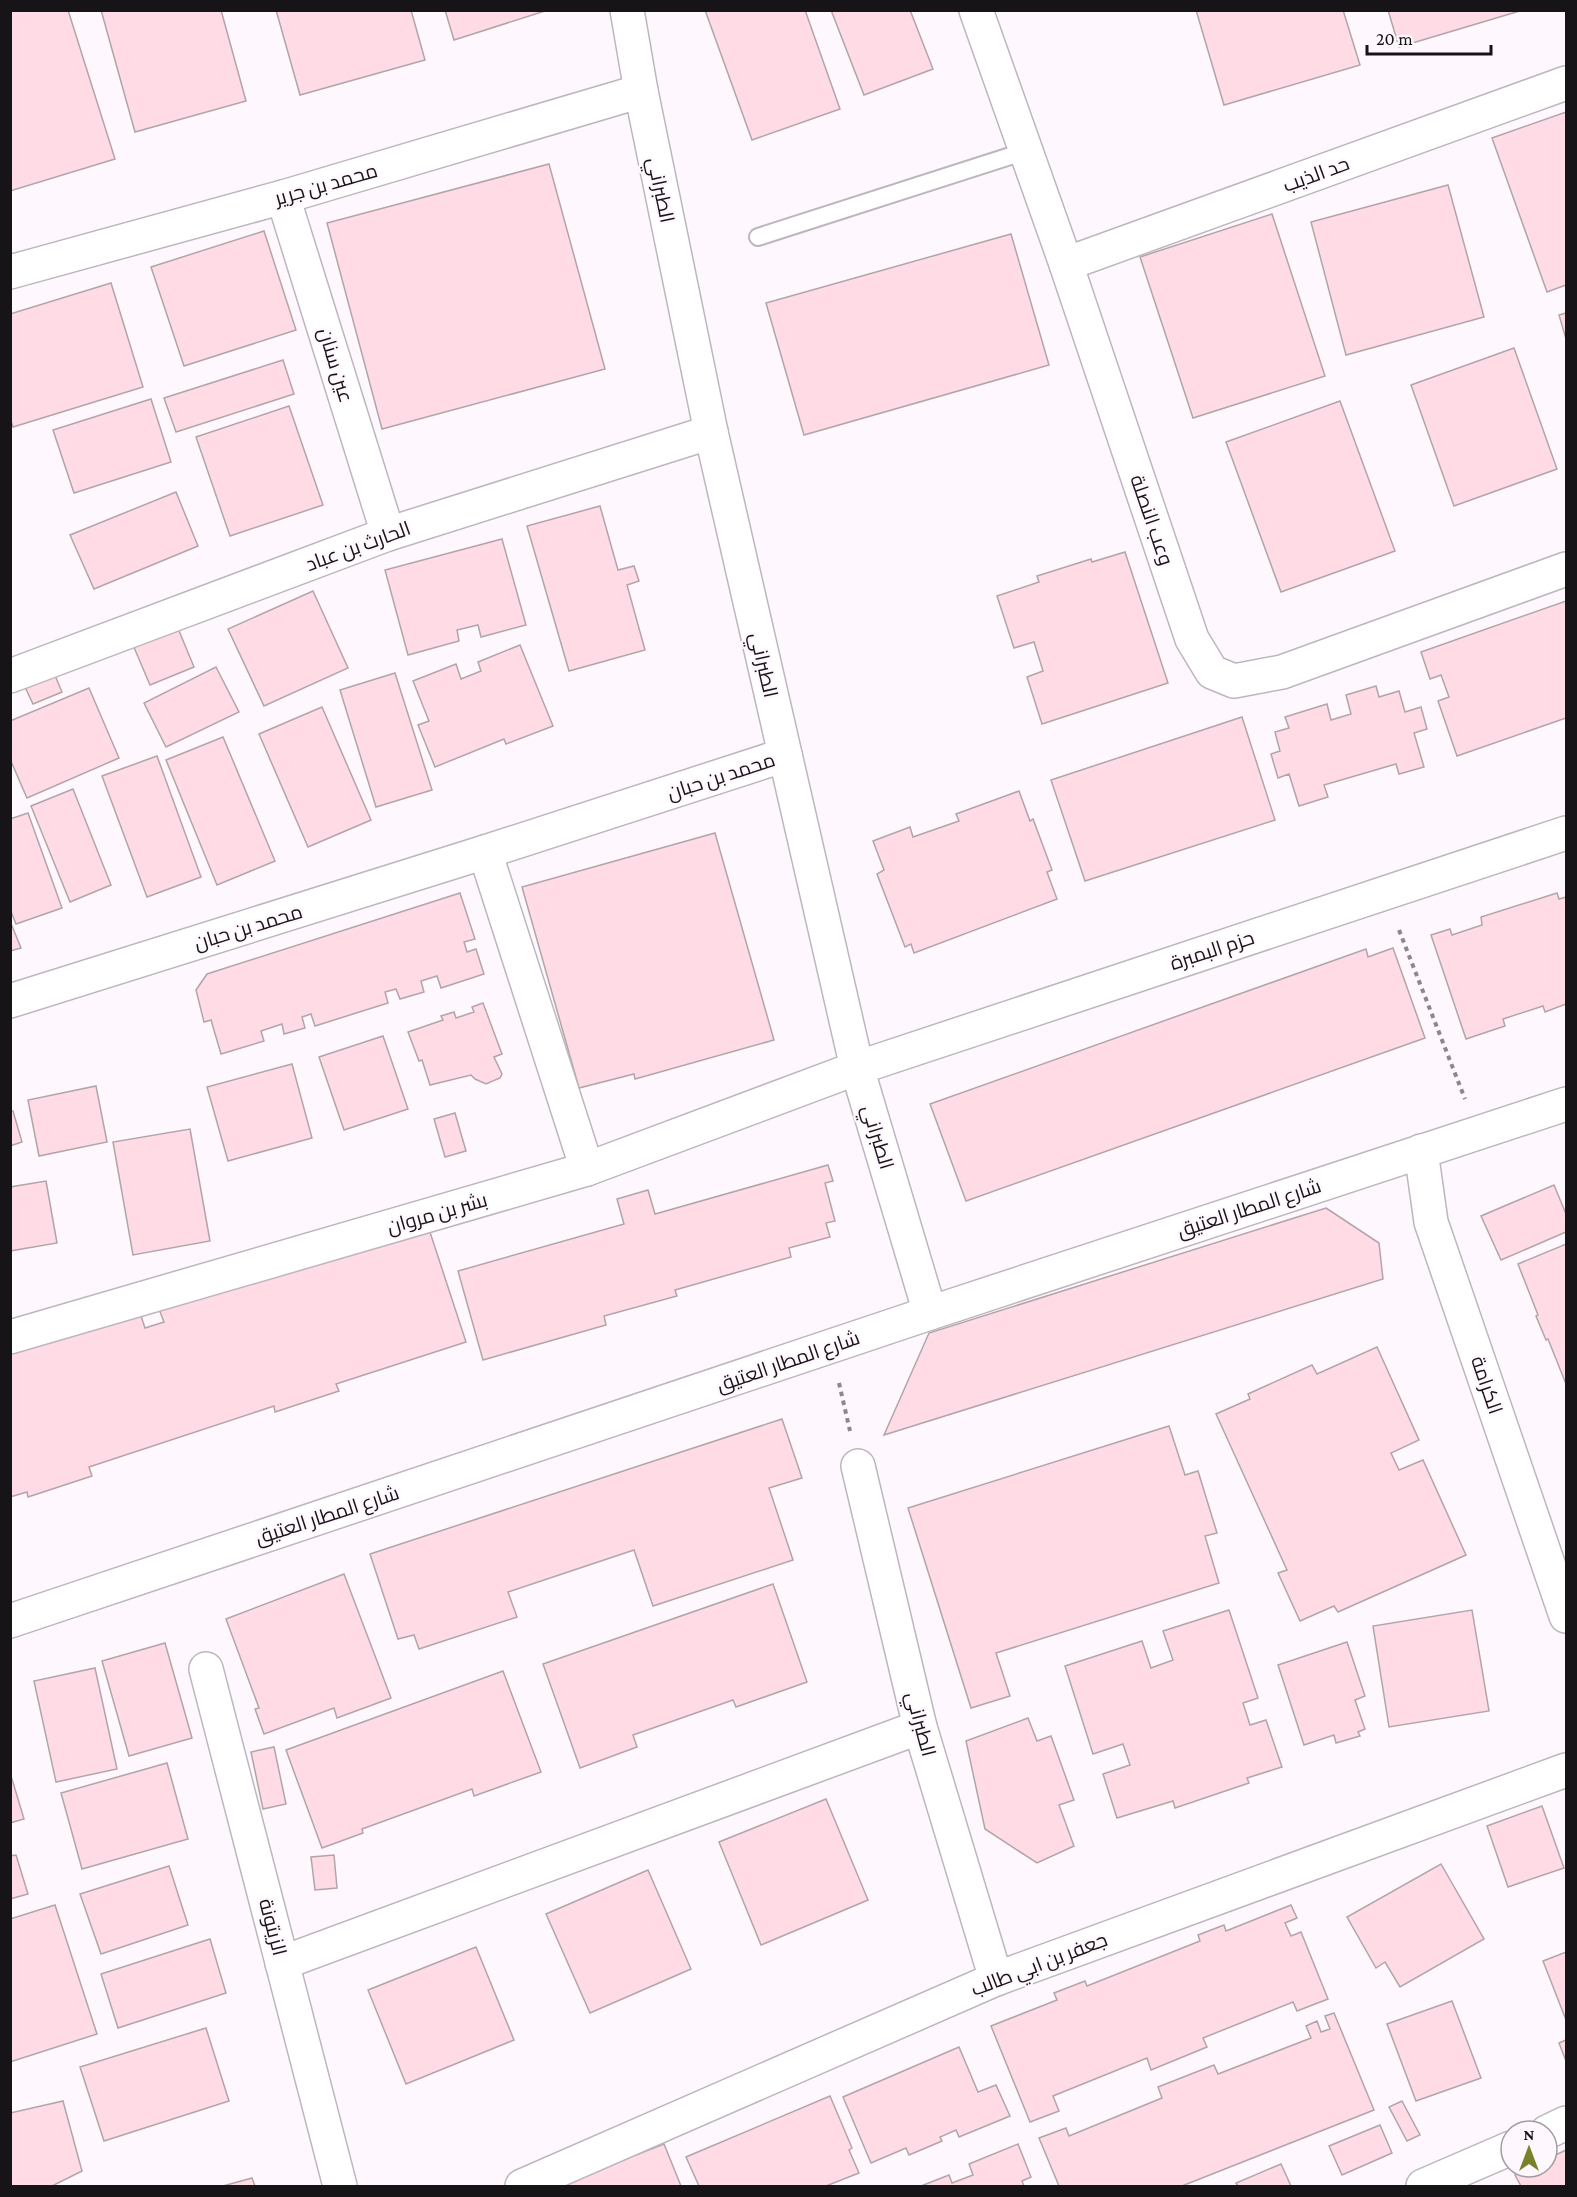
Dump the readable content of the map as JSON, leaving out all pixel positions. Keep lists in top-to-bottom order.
{
  "streets": {
    "street": [
      "حد الذيب",
      "محمد بن جرير",
      "الطبراني",
      "عين سنان",
      "وعب النصلة",
      "الحارث بن عباد",
      "محمد بن حبان",
      "حزم البمبرة",
      "شارع المطار العتيق",
      "بشر بن مروان",
      "الكرامة",
      "الزيتونة",
      "جعفر بن ابي طالب"
    ]
  },
  "crossings": [
    ["حد الذيب", "وعب النصلة"],
    ["محمد بن جرير", "الطبراني"],
    ["محمد بن جرير", "عين سنان"],
    ["الطبراني", "الحارث بن عباد"],
    ["الطبراني", "محمد بن حبان"],
    ["الطبراني", "حزم البمبرة"],
    ["الطبراني", "شارع المطار العتيق"],
    ["الطبراني", "بشر بن مروان"],
    ["الطبراني", "جعفر بن ابي طالب"],
    ["عين سنان", "الحارث بن عباد"],
    ["حزم البمبرة", "بشر بن مروان"],
    ["شارع المطار العتيق", "الكرامة"]
  ],
  "scale_bar": "20 m",
  "north": "top"
}
